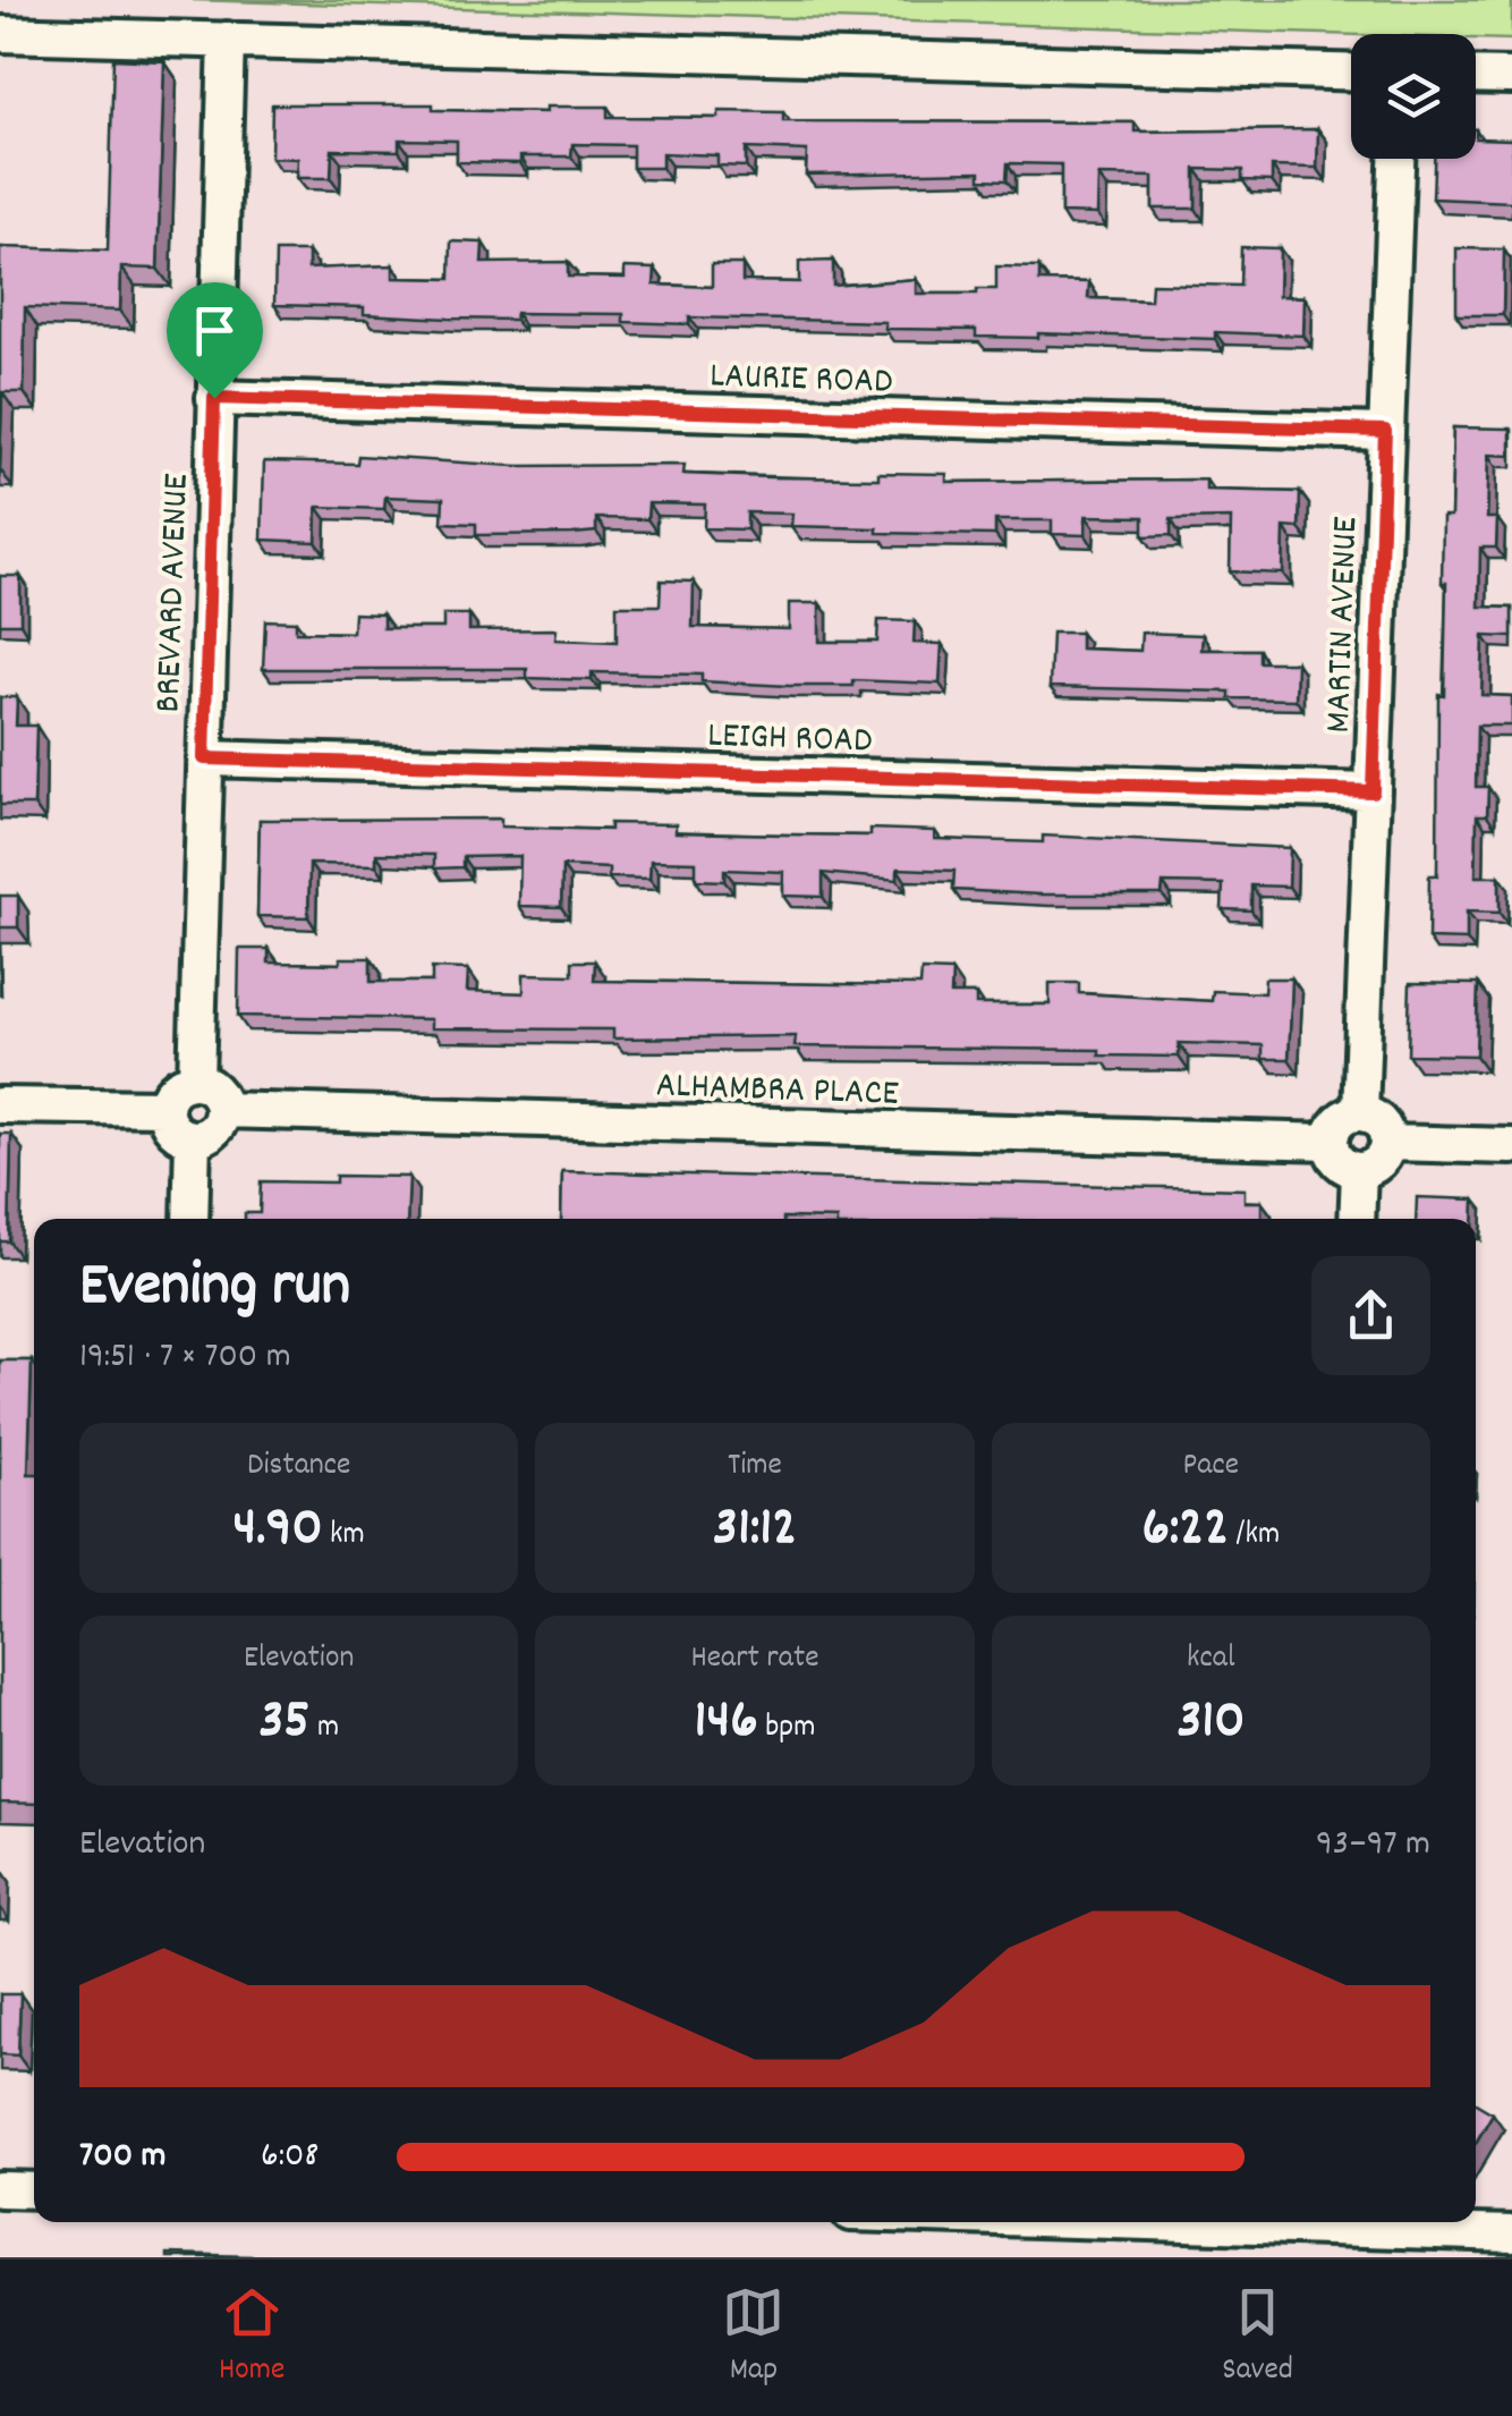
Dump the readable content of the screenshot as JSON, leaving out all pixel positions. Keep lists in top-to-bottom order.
{
  "streets": {
    "street": [
      "LAURIE ROAD",
      "BREVARD AVENUE",
      "MARTIN AVENUE",
      "LEIGH ROAD",
      "ALHAMBRA PLACE"
    ]
  },
  "crossings": [
    ["LAURIE ROAD", "BREVARD AVENUE"],
    ["LAURIE ROAD", "MARTIN AVENUE"],
    ["BREVARD AVENUE", "LEIGH ROAD"],
    ["BREVARD AVENUE", "ALHAMBRA PLACE"],
    ["MARTIN AVENUE", "LEIGH ROAD"],
    ["MARTIN AVENUE", "ALHAMBRA PLACE"]
  ],
  "page": {
    "heading": ["Evening run", "19:51 · 7 × 700 m"],
    "stats": [
      ["Distance", "4.90 km"],
      ["Time", "31:12"],
      ["Pace", "6:22 /km"],
      ["Elevation", "35 m"],
      ["Heart rate", "146 bpm"],
      ["kcal", "310"]
    ],
    "chart": ["Elevation", "93–97 m"],
    "list": [
      {
        "name": "700 m",
        "note": "6:08"
      }
    ],
    "tabs": ["Home", "Map", "Saved"]
  }
}
